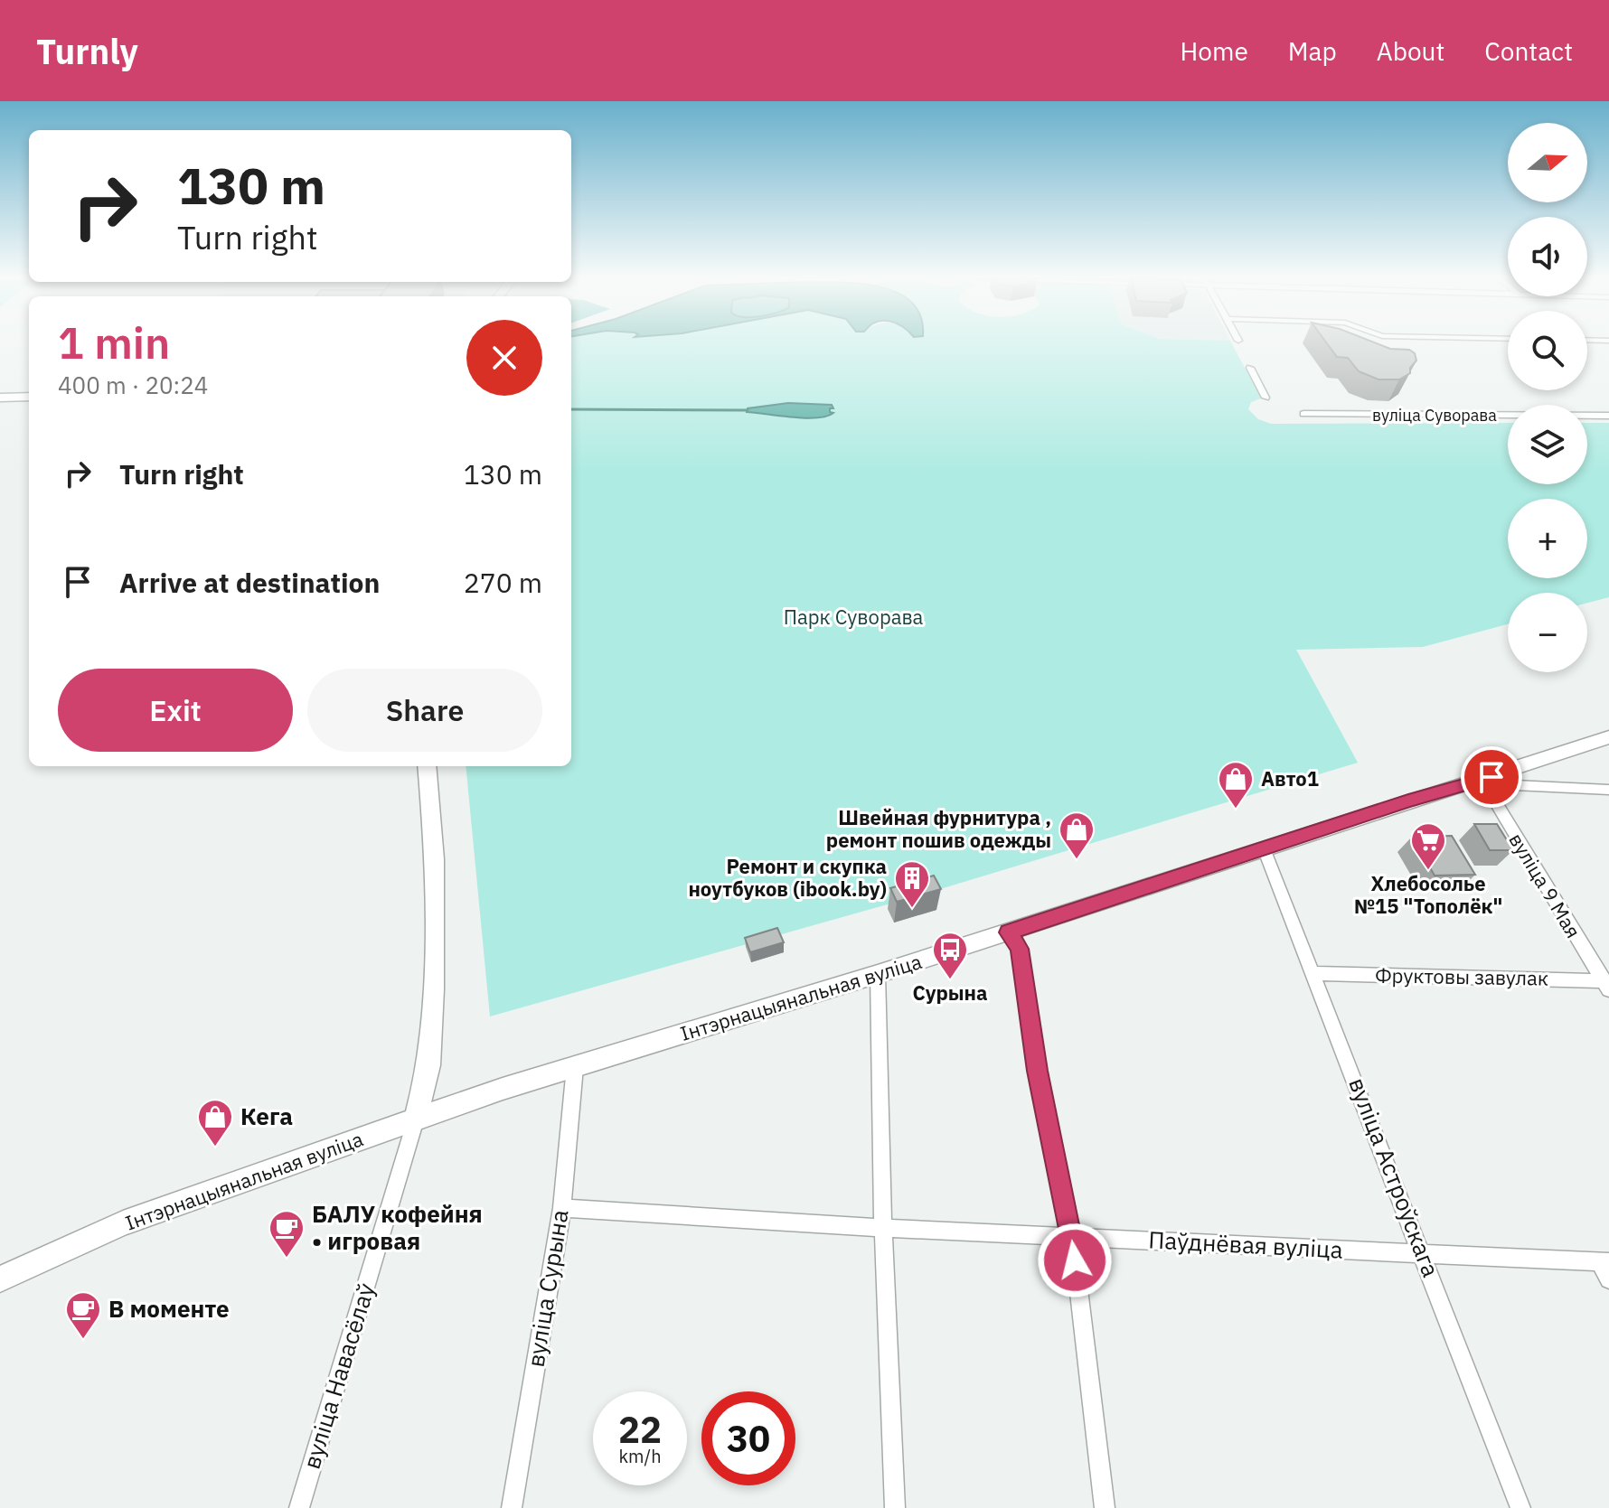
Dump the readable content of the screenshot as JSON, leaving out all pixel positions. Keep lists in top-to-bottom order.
{
  "streets": {
    "main road": ["Інтэрнацыянальная вуліца"],
    "street": [
      "вуліца Суворава",
      "вуліца 9 Мая",
      "Фруктовы завулак",
      "вуліца Астроўскага",
      "Паўднёвая вуліца",
      "вуліца Сурына",
      "вуліца Навасёлаў"
    ]
  },
  "crossings": [
    ["вуліца 9 Мая", "Фруктовы завулак"],
    ["вуліца 9 Мая", "Інтэрнацыянальная вуліца"],
    ["Фруктовы завулак", "вуліца Астроўскага"],
    ["Інтэрнацыянальная вуліца", "вуліца Астроўскага"],
    ["Інтэрнацыянальная вуліца", "вуліца Сурына"],
    ["Інтэрнацыянальная вуліца", "вуліца Навасёлаў"],
    ["вуліца Астроўскага", "Паўднёвая вуліца"],
    ["Паўднёвая вуліца", "вуліца Сурына"]
  ],
  "parks": ["Парк Суворава"],
  "places": {
    "shop": ["Авто1", "Швейная фурнитура , ремонт пошив одежды", "Кега"],
    "supermarket": ["Хлебосолье №15 \"Тополёк\""],
    "building": ["Ремонт и скупка ноутбуков (ibook.by)"],
    "bus stop": ["Сурына"],
    "cafe": ["БАЛУ кофейня • игровая", "В моменте"]
  },
  "north": "right",
  "page": {
    "header": "Turnly",
    "nav": [
      "Home",
      "Map",
      "About",
      "Contact"
    ],
    "map_buttons": ["+", "−"],
    "turn": ["130 m", "Turn right"],
    "heading": ["1 min", "400 m · 20:24"],
    "list": [
      {
        "name": "Turn right",
        "value": "130 m"
      },
      {
        "name": "Arrive at destination",
        "value": "270 m"
      }
    ],
    "buttons": ["Exit", "Share"],
    "speed": "22 km/h",
    "limit": "30"
  }
}
